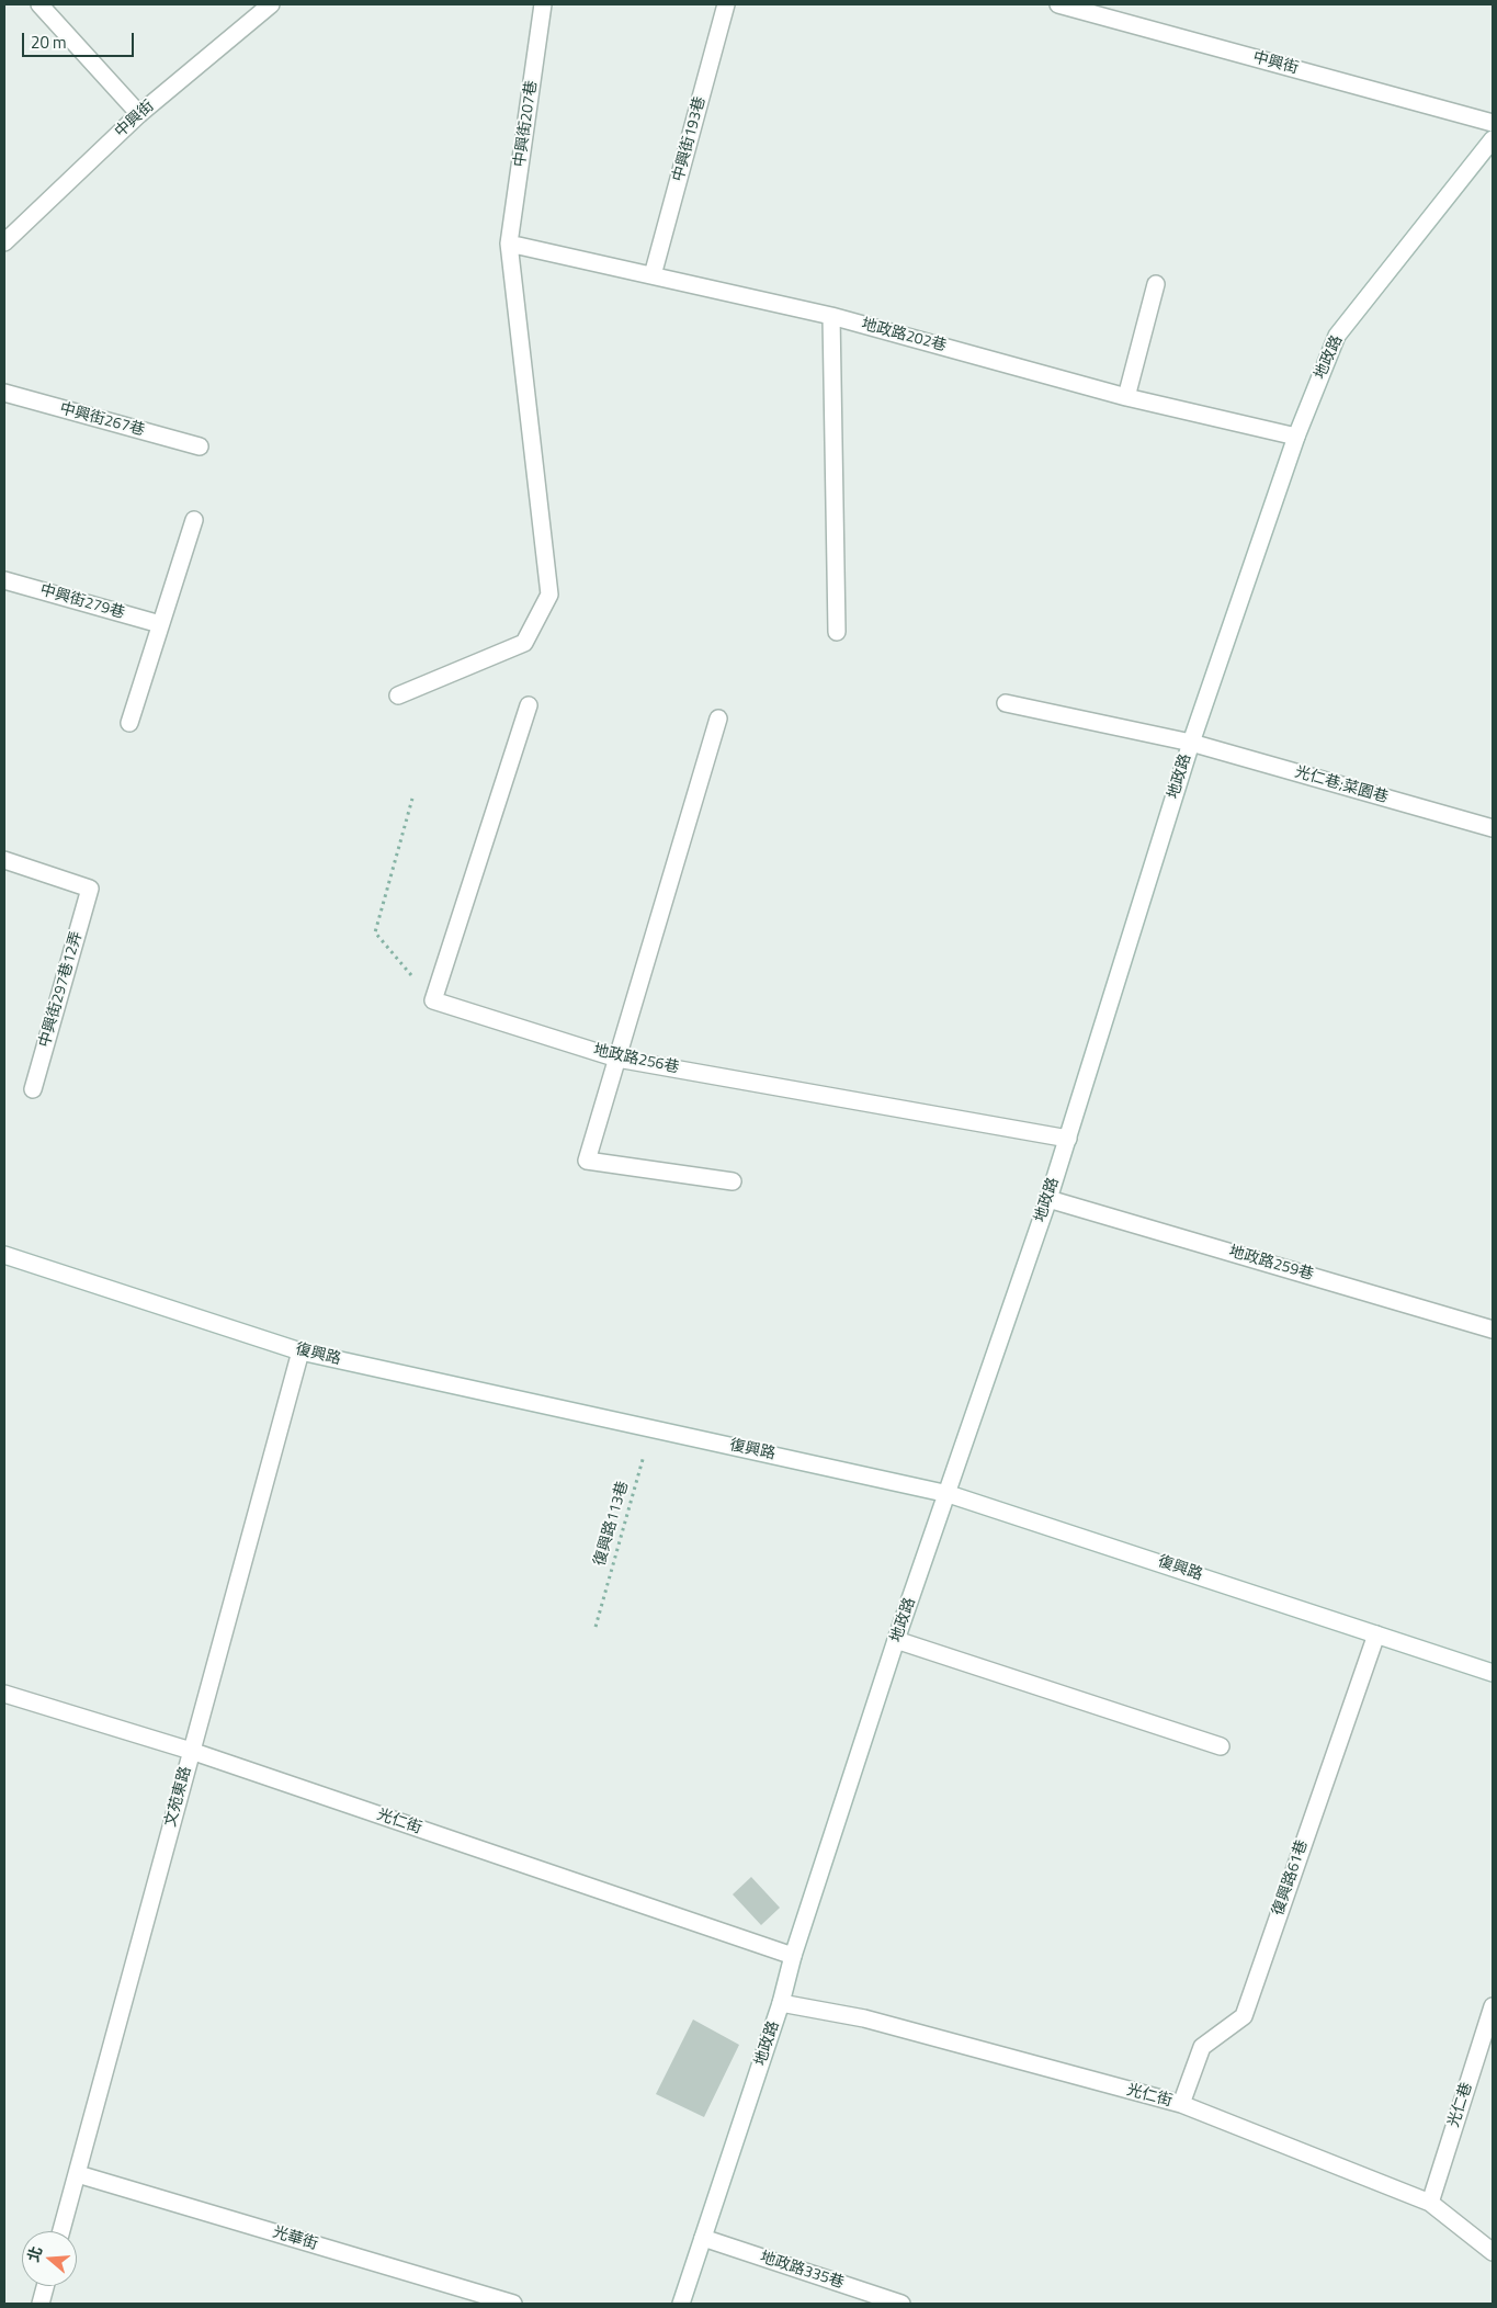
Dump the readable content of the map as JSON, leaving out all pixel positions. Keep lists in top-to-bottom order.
{
  "streets": {
    "street": [
      "中興街",
      "中興街207巷",
      "中興街193巷",
      "地政路202巷",
      "地政路",
      "中興街267巷",
      "中興街279巷",
      "光仁巷;菜園巷",
      "中興街297巷12弄",
      "地政路256巷",
      "地政路259巷",
      "復興路",
      "文苑東路",
      "光仁街",
      "復興路61巷",
      "光仁巷",
      "光華街",
      "地政路335巷"
    ],
    "path": ["復興路113巷"]
  },
  "crossings": [
    ["中興街207巷", "地政路202巷"],
    ["中興街193巷", "地政路202巷"],
    ["地政路202巷", "地政路"],
    ["地政路", "光仁巷;菜園巷"],
    ["地政路", "地政路256巷"],
    ["地政路", "地政路259巷"],
    ["地政路", "復興路"],
    ["地政路", "光仁街"],
    ["地政路", "地政路335巷"],
    ["復興路", "復興路113巷"],
    ["復興路", "文苑東路"],
    ["復興路", "復興路61巷"],
    ["文苑東路", "光仁街"],
    ["文苑東路", "光華街"],
    ["光仁街", "復興路61巷"],
    ["光仁街", "光仁巷"]
  ],
  "scale_bar": "20 m",
  "north": "left"
}
